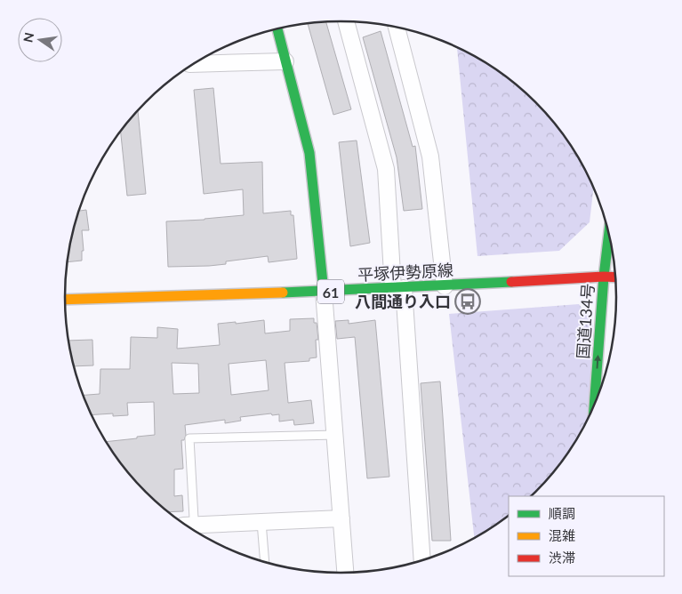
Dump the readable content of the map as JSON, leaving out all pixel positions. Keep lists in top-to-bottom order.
{
  "streets": {
    "main road": ["平塚伊勢原線", "61", "国道134号"]
  },
  "crossings": [
    ["平塚伊勢原線", "国道134号"]
  ],
  "one_way": ["国道134号"],
  "places": {
    "bus stop": ["八間通り入口"]
  },
  "legend": ["順調", "混雑", "渋滞"],
  "north": "left"
}
